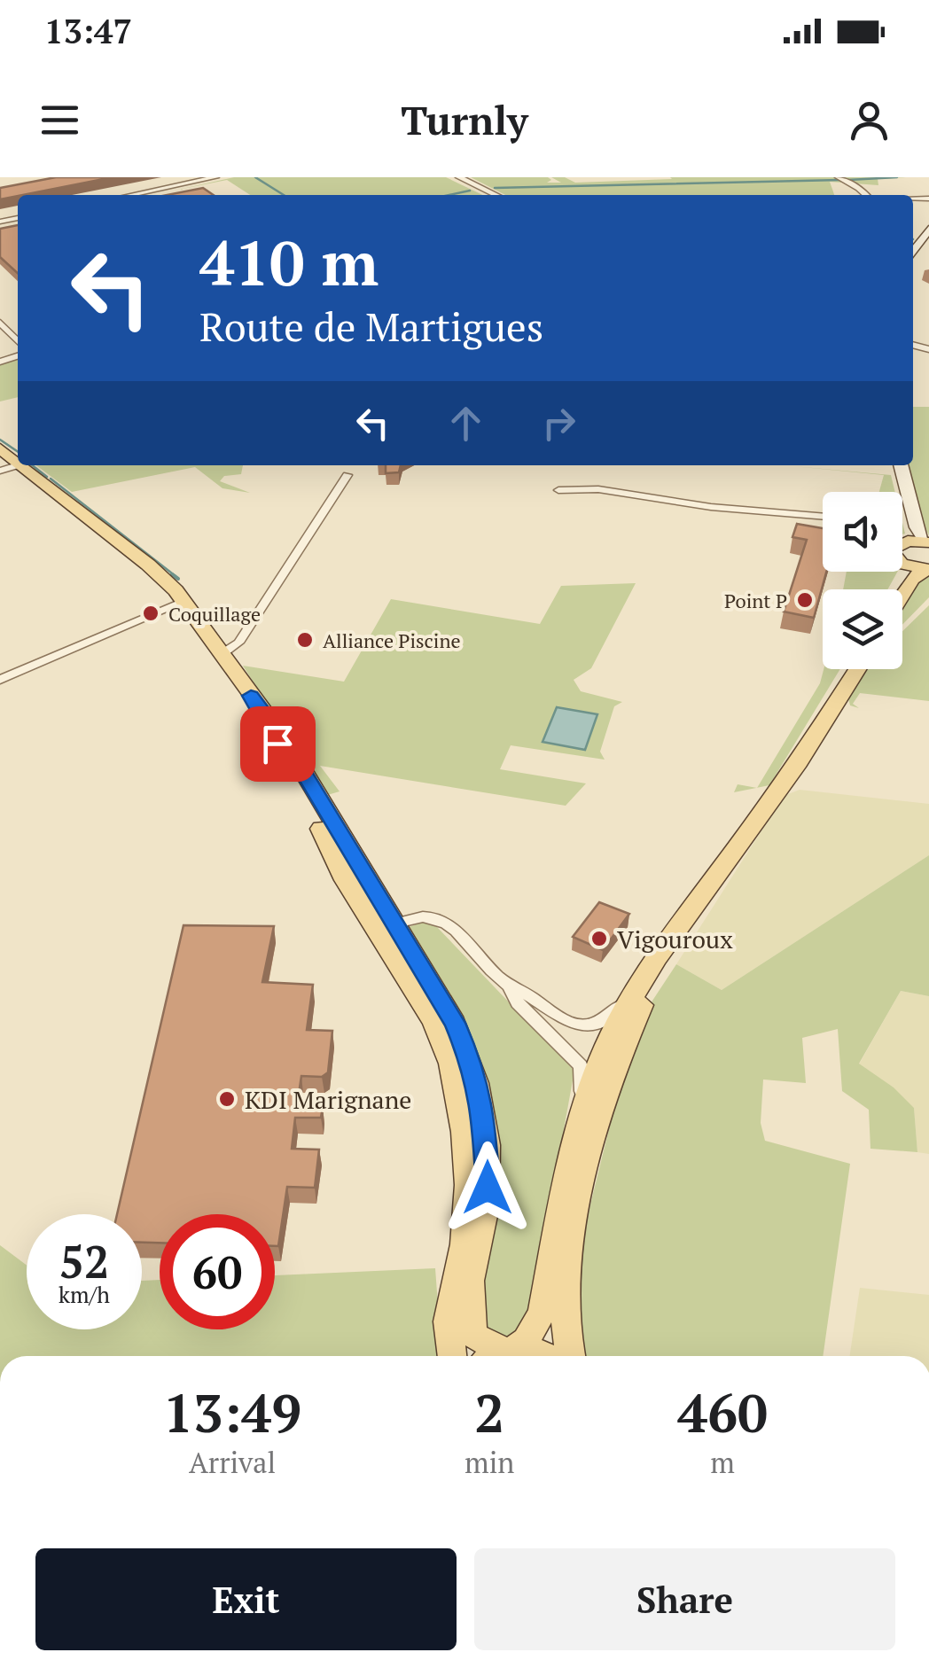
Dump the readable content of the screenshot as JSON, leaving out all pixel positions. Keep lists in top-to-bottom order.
{
  "places": [
    "Point P",
    "Coquillage",
    "Alliance Piscine",
    "Vigouroux",
    "KDI Marignane"
  ],
  "page": {
    "status": "13:47",
    "header": "Turnly",
    "turn": ["410 m", "Route de Martigues"],
    "speed": "52 km/h",
    "limit": "60",
    "eta": [
      "13:49",
      "Arrival",
      "2",
      "min",
      "460",
      "m"
    ],
    "buttons": ["Exit", "Share"]
  }
}
